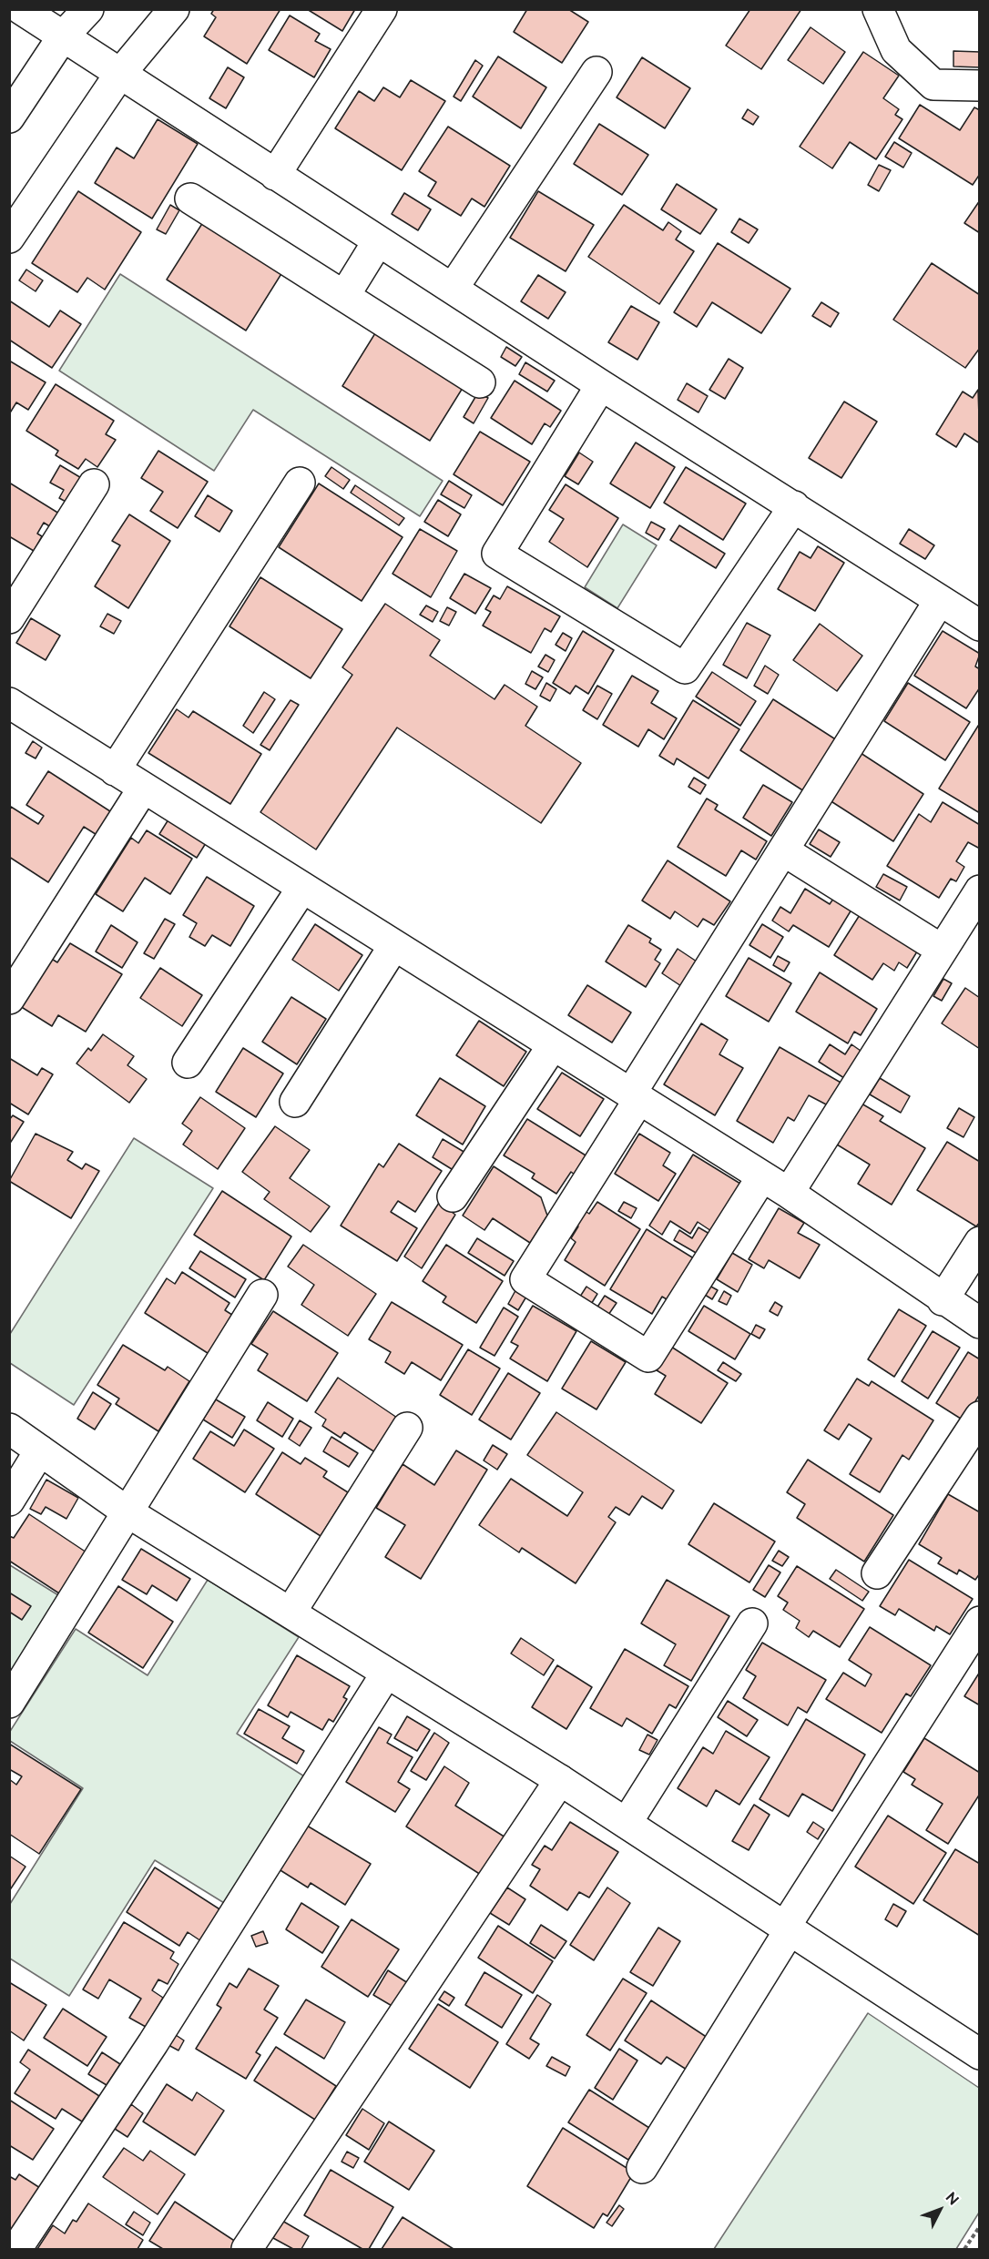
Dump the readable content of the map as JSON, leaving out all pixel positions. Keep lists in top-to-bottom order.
{
  "north": "top right"
}
